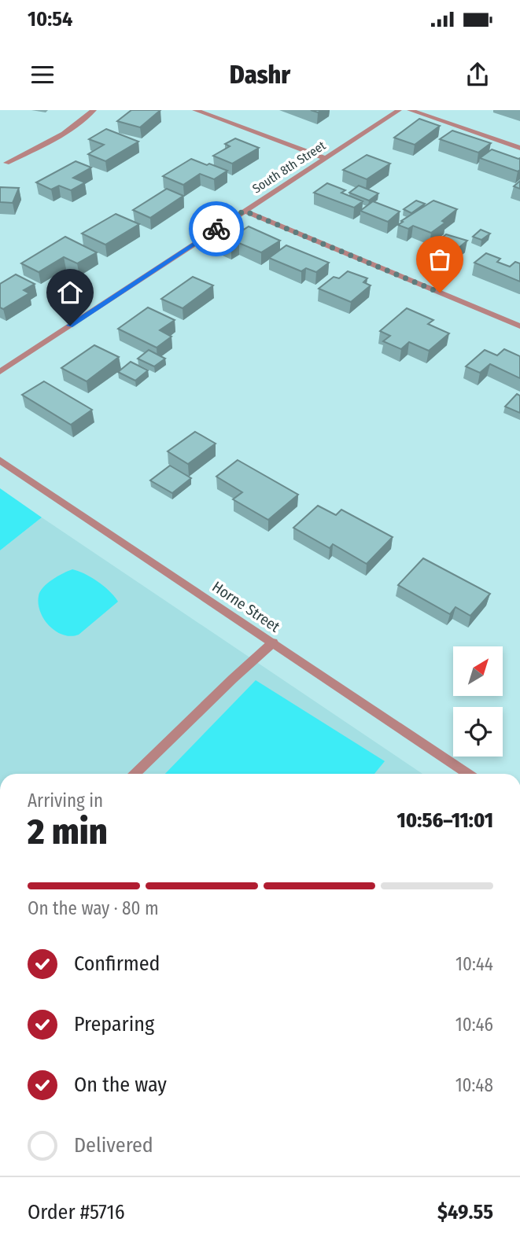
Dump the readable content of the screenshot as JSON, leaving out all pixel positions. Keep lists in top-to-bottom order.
{
  "streets": {
    "street": ["South 8th Street", "Horne Street"]
  },
  "north": "top right",
  "page": {
    "status": "10:54",
    "header": "Dashr",
    "heading": ["2 min", "Arriving in", "10:56–11:01"],
    "panel": ["Order #5716", "$49.55"],
    "bar": "On the way · 80 m",
    "list": [
      ["Confirmed", "10:44"],
      ["Preparing", "10:46"],
      ["On the way", "10:48"],
      "Delivered"
    ]
  }
}
